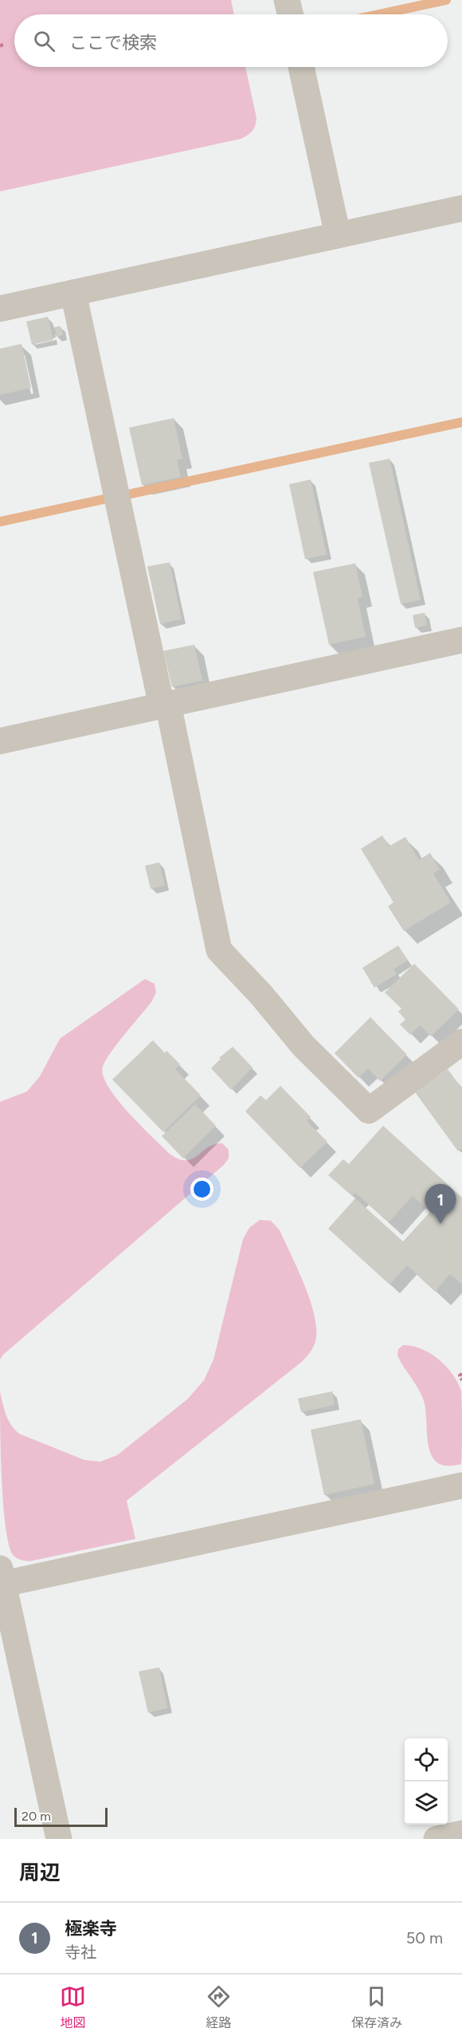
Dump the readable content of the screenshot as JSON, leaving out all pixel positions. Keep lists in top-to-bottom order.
{
  "scale_bar": "20 m",
  "page": {
    "search": "ここで検索",
    "pins": "1",
    "scale": "20 m",
    "heading": "周辺",
    "list": [
      {
        "mark": "1",
        "name": "極楽寺",
        "note": "寺社",
        "value": "50 m"
      }
    ],
    "nav": ["地図", "経路", "保存済み"]
  }
}
